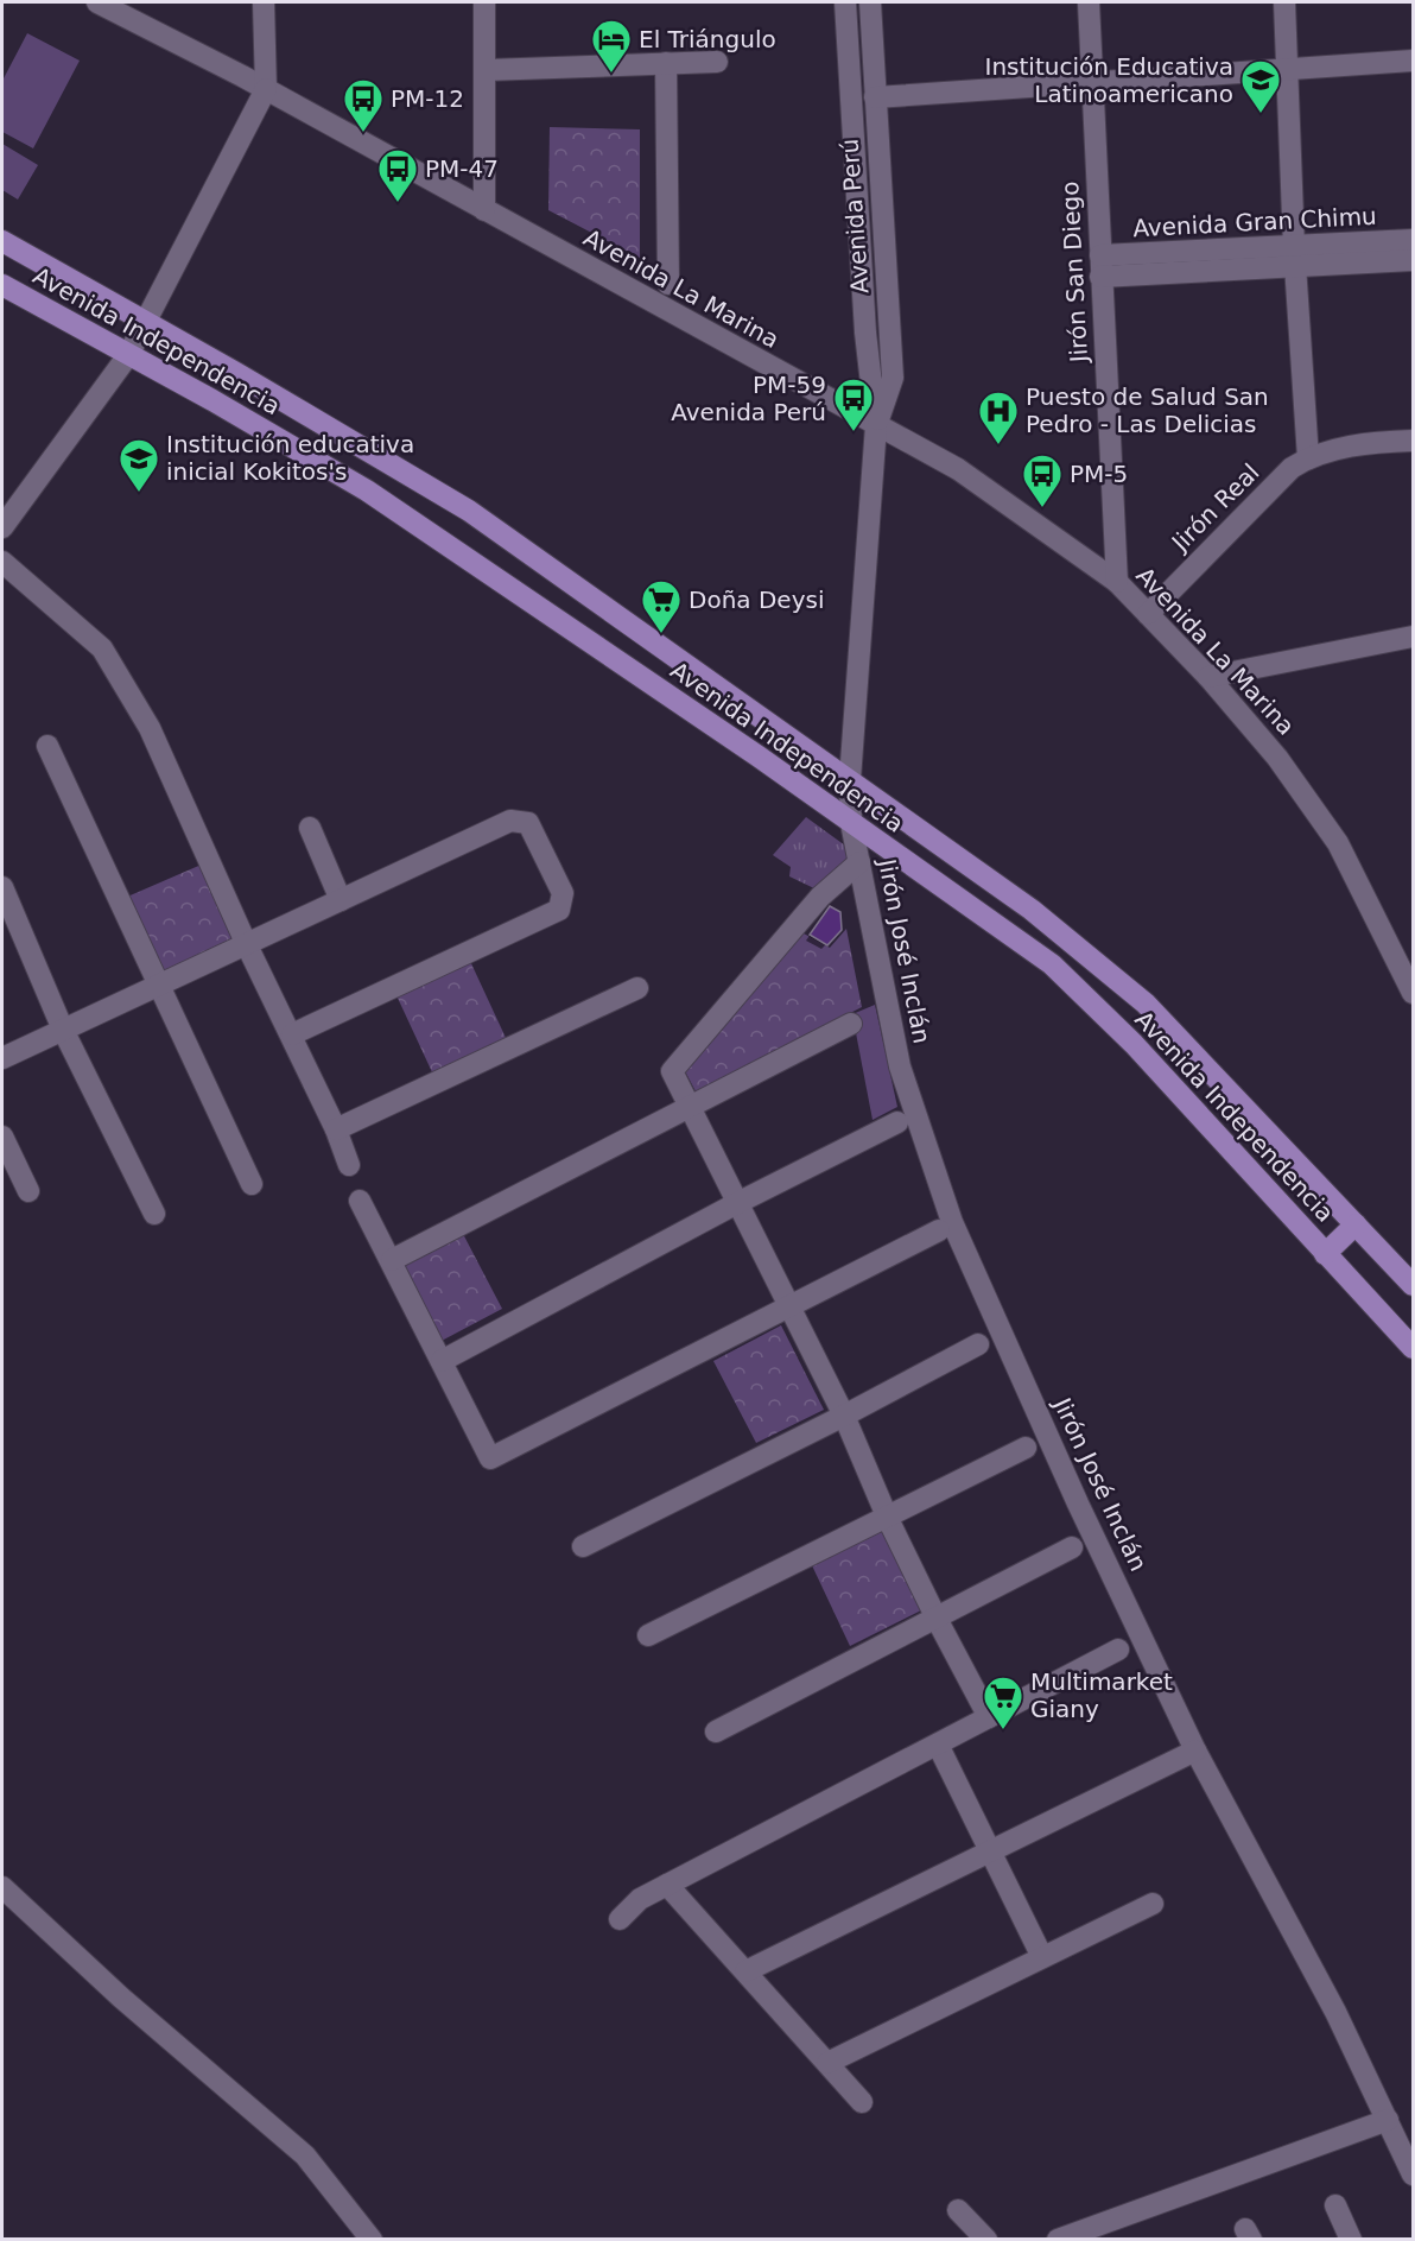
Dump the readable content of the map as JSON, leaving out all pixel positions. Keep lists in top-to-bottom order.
{
  "streets": {
    "main road": ["Avenida Independencia"],
    "street": [
      "Avenida Perú",
      "Avenida Gran Chimu",
      "Jirón San Diego",
      "Avenida La Marina",
      "Jirón Real",
      "Jirón José Inclán"
    ]
  },
  "crossings": [
    ["Avenida Perú", "Avenida La Marina"],
    ["Avenida Perú", "Avenida Independencia"],
    ["Avenida Perú", "Jirón José Inclán"],
    ["Avenida Gran Chimu", "Jirón San Diego"],
    ["Jirón San Diego", "Avenida La Marina"],
    ["Avenida La Marina", "Jirón Real"],
    ["Avenida Independencia", "Jirón José Inclán"]
  ],
  "places": {
    "hotel": ["El Triángulo"],
    "school or university": ["Institución Educativa Latinoamericano", "Institución educativa inicial Kokitos's"],
    "bus stop": [
      "PM-12",
      "PM-47",
      "PM-59 Avenida Perú",
      "PM-5"
    ],
    "hospital": ["Puesto de Salud San Pedro - Las Delicias"],
    "supermarket": ["Doña Deysi", "Multimarket Giany"]
  }
}
